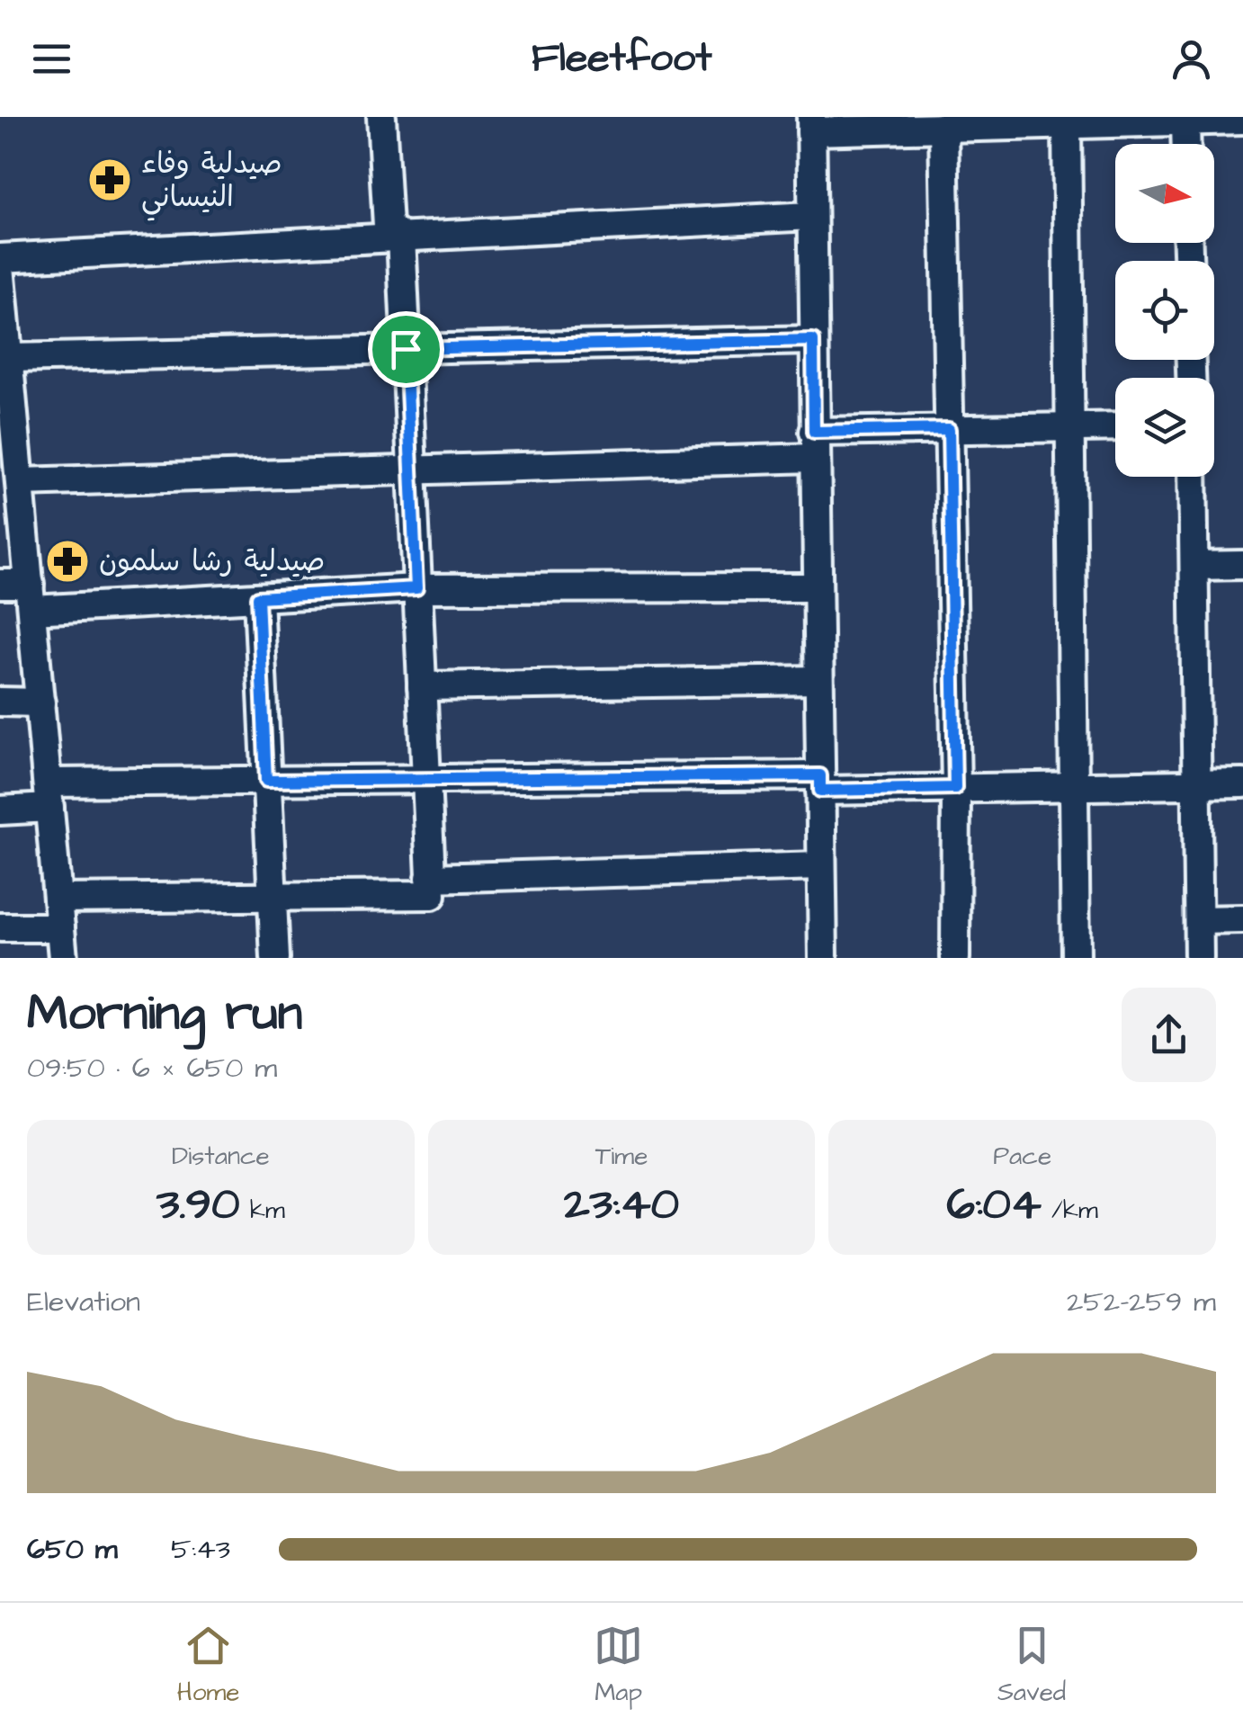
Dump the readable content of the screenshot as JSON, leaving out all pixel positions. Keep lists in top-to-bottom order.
{
  "places": {
    "pharmacy": ["صيدلية وفاء النيساني", "صيدلية رشا سلمون"]
  },
  "north": "right",
  "page": {
    "header": "Fleetfoot",
    "heading": ["Morning run", "09:50 · 6 × 650 m"],
    "stats": [
      ["Distance", "3.90 km"],
      ["Time", "23:40"],
      ["Pace", "6:04 /km"]
    ],
    "chart": ["Elevation", "252–259 m"],
    "list": [
      {
        "name": "650 m",
        "note": "5:43"
      }
    ],
    "tabs": ["Home", "Map", "Saved"]
  }
}
